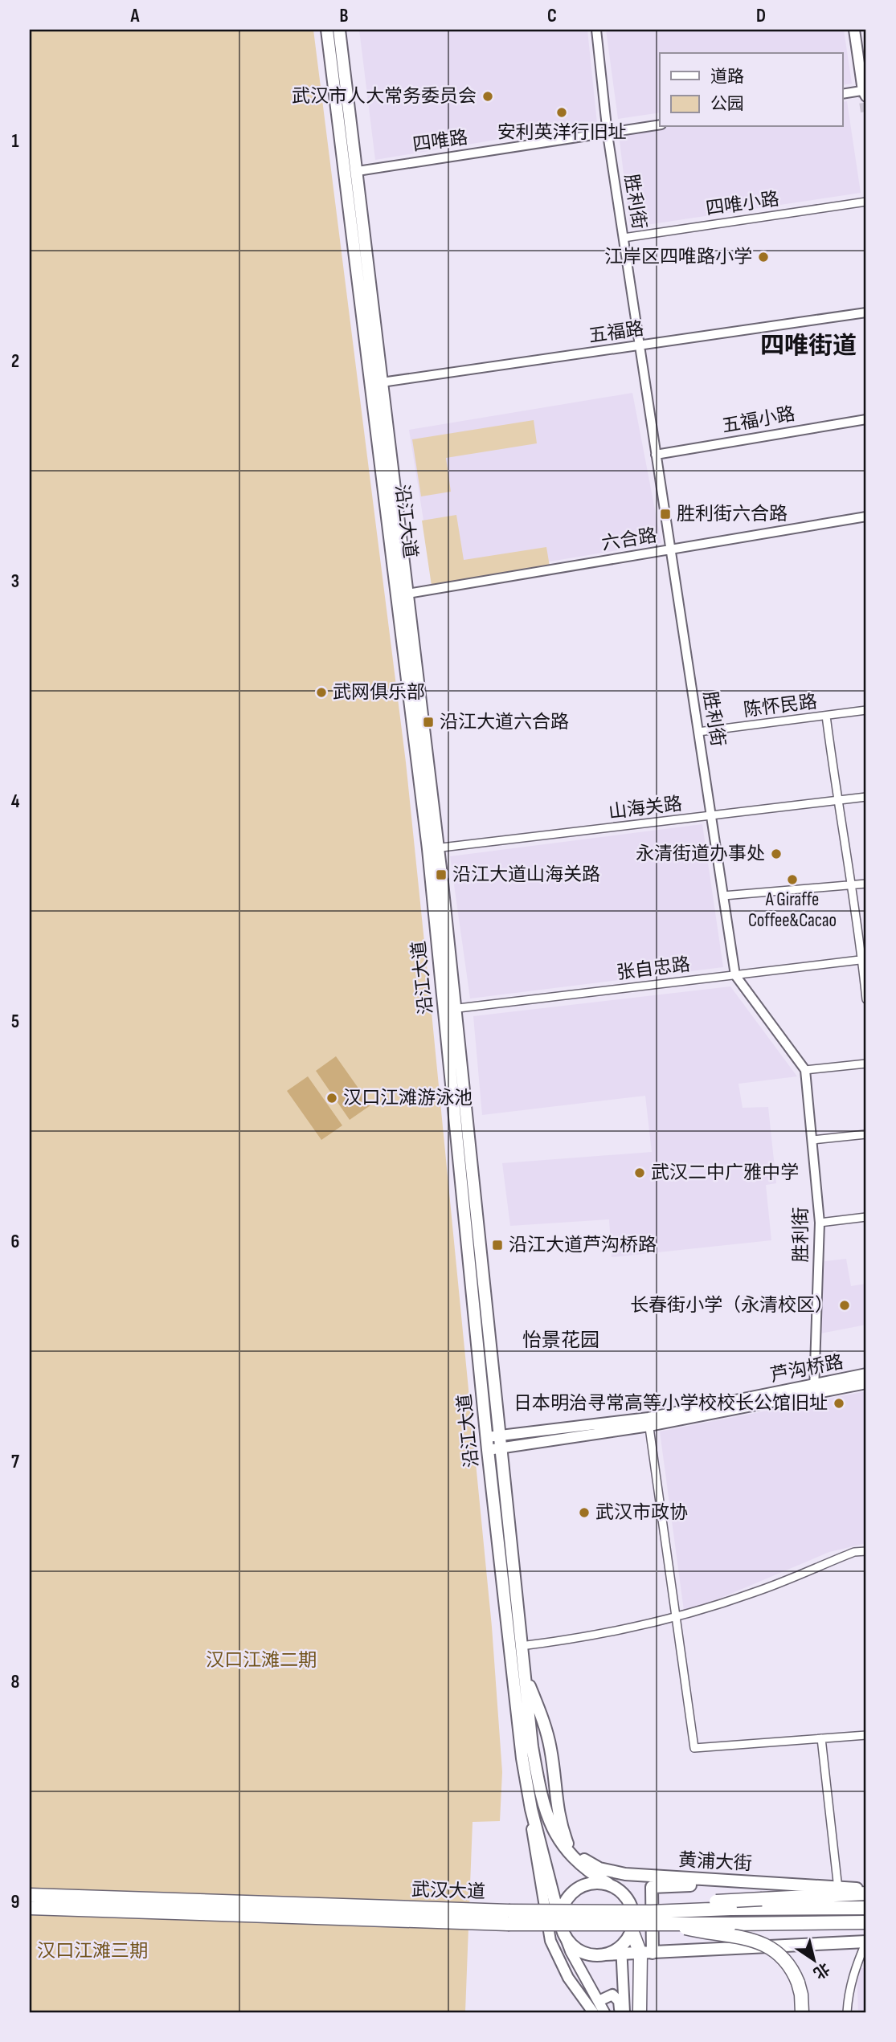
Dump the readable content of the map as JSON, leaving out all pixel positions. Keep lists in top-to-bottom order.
{
  "streets": {
    "highway": ["武汉大道"],
    "main road": ["沿江大道", "芦沟桥路", "黄浦大街"],
    "street": [
      "四唯路",
      "胜利街",
      "四唯小路",
      "五福路",
      "五福小路",
      "六合路",
      "陈怀民路",
      "山海关路",
      "张自忠路"
    ]
  },
  "crossings": [
    ["四唯路", "胜利街"],
    ["四唯路", "沿江大道"],
    ["胜利街", "四唯小路"],
    ["胜利街", "五福路"],
    ["胜利街", "五福小路"],
    ["胜利街", "六合路"],
    ["胜利街", "陈怀民路"],
    ["胜利街", "山海关路"],
    ["胜利街", "张自忠路"],
    ["胜利街", "芦沟桥路"],
    ["五福路", "沿江大道"],
    ["沿江大道", "六合路"],
    ["沿江大道", "山海关路"],
    ["沿江大道", "张自忠路"],
    ["沿江大道", "芦沟桥路"]
  ],
  "districts": ["四唯街道", "怡景花园"],
  "parks": ["汉口江滩二期", "汉口江滩三期"],
  "places": {
    "other": [
      "武汉市人大常务委员会",
      "安利英洋行旧址",
      "江岸区四唯路小学",
      "武网俱乐部",
      "永清街道办事处",
      "A Giraffe Coffee&Cacao",
      "汉口江滩游泳池",
      "武汉二中广雅中学",
      "长春街小学（永清校区）",
      "日本明治寻常高等小学校校长公馆旧址",
      "武汉市政协"
    ],
    "transit": [
      "胜利街六合路",
      "沿江大道六合路",
      "沿江大道山海关路",
      "沿江大道芦沟桥路"
    ]
  },
  "legend": ["道路", "公园"],
  "north": "bottom right",
  "grid": {
    "columns": [
      "A",
      "B",
      "C",
      "D"
    ],
    "rows": [
      "1",
      "2",
      "3",
      "4",
      "5",
      "6",
      "7",
      "8",
      "9"
    ]
  }
}
